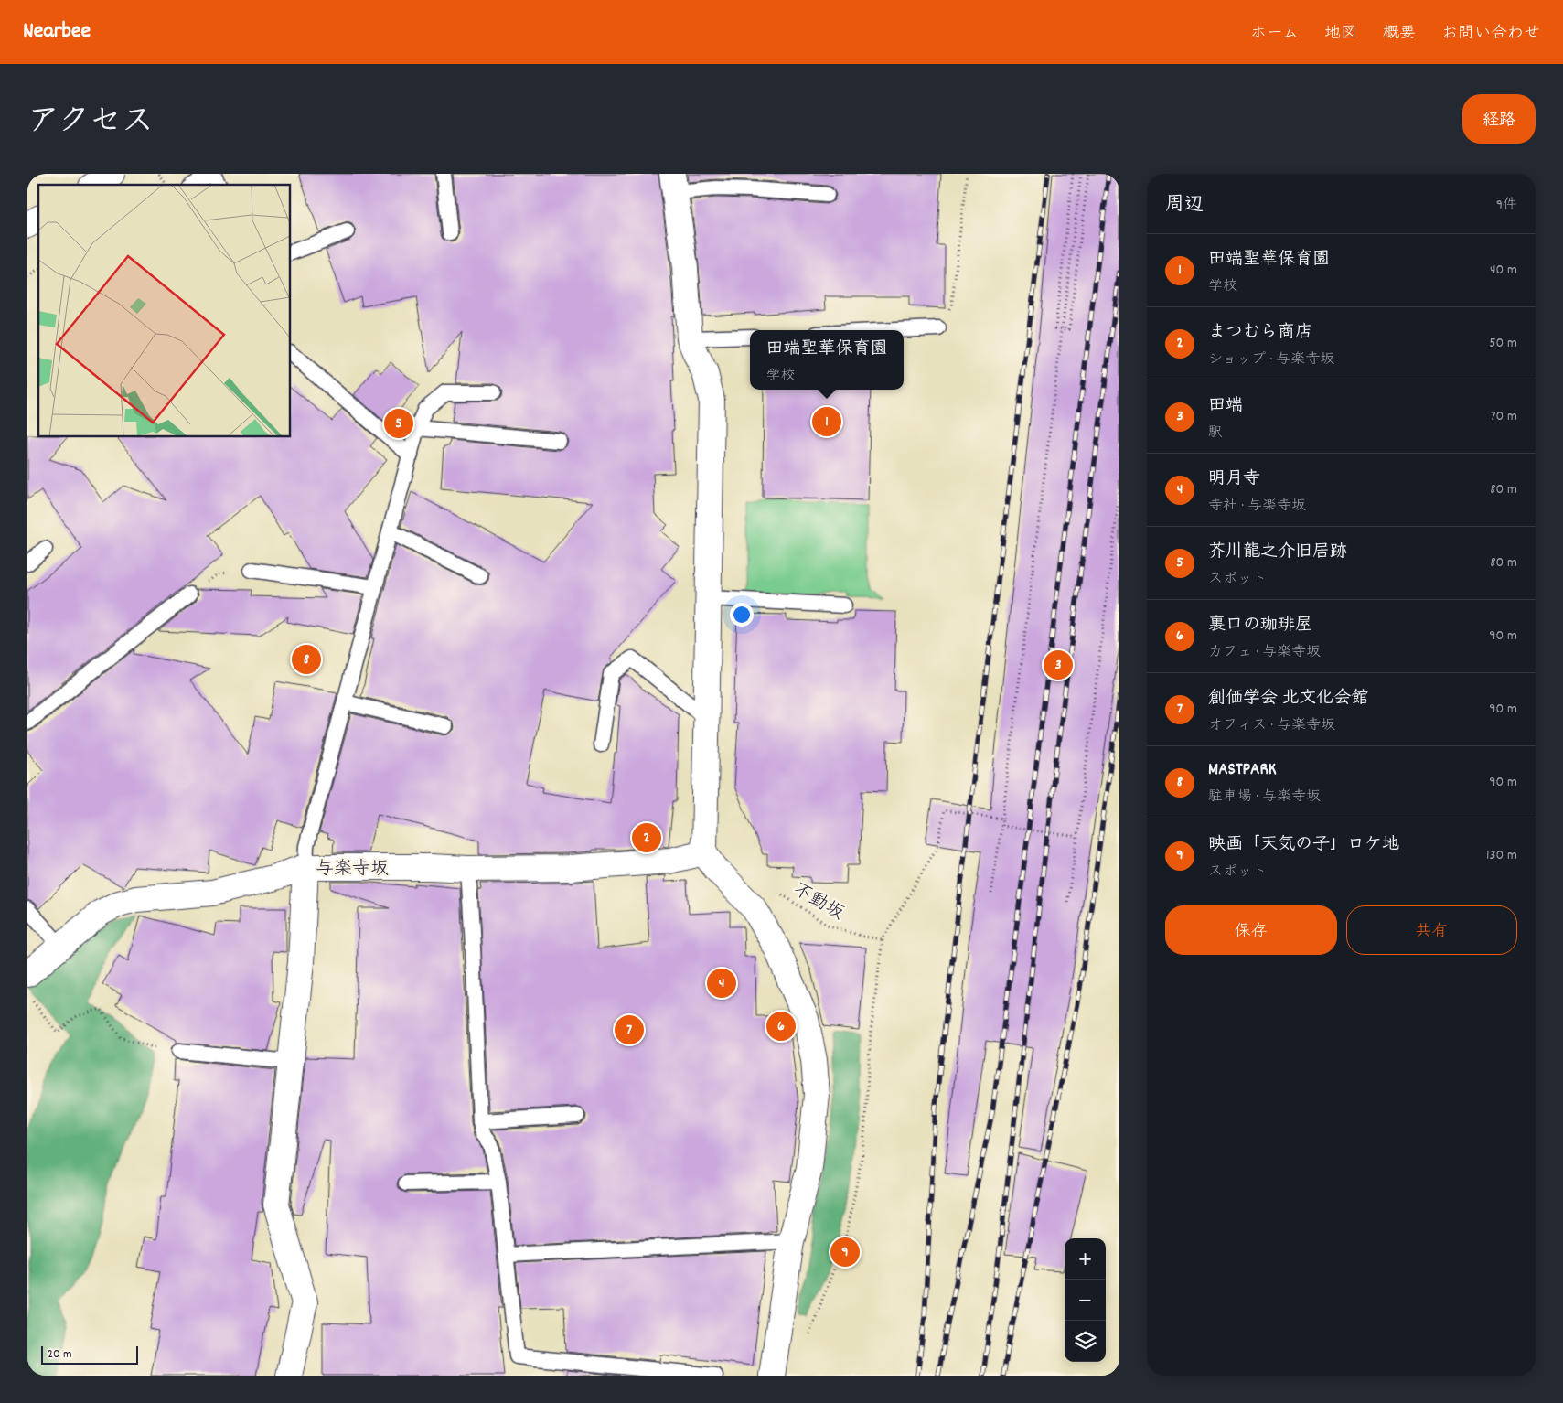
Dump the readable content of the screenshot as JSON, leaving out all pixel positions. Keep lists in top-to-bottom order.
{
  "streets": {
    "street": ["与楽寺坂"],
    "path": ["不動坂"]
  },
  "scale_bar": "20 m",
  "page": {
    "header": "Nearbee",
    "nav": [
      "ホーム",
      "地図",
      "概要",
      "お問い合わせ"
    ],
    "title": "アクセス",
    "buttons": [
      "経路",
      ["保存", "共有"]
    ],
    "heading": ["周辺", "9件"],
    "list": [
      {
        "mark": "1",
        "name": "田端聖華保育園",
        "note": "学校",
        "value": "40 m"
      },
      {
        "mark": "2",
        "name": "まつむら商店",
        "note": "ショップ · 与楽寺坂",
        "value": "50 m"
      },
      {
        "mark": "3",
        "name": "田端",
        "note": "駅",
        "value": "70 m"
      },
      {
        "mark": "4",
        "name": "明月寺",
        "note": "寺社 · 与楽寺坂",
        "value": "80 m"
      },
      {
        "mark": "5",
        "name": "芥川龍之介旧居跡",
        "note": "スポット",
        "value": "80 m"
      },
      {
        "mark": "6",
        "name": "裏口の珈琲屋",
        "note": "カフェ · 与楽寺坂",
        "value": "90 m"
      },
      {
        "mark": "7",
        "name": "創価学会 北文化会館",
        "note": "オフィス · 与楽寺坂",
        "value": "90 m"
      },
      {
        "mark": "8",
        "name": "MASTPARK",
        "note": "駐車場 · 与楽寺坂",
        "value": "90 m"
      },
      {
        "mark": "9",
        "name": "映画「天気の子」ロケ地",
        "note": "スポット",
        "value": "130 m"
      }
    ],
    "popup": ["田端聖華保育園", "学校"],
    "pins": [
      "1",
      "5",
      "8",
      "3",
      "2",
      "4",
      "6",
      "7",
      "9"
    ],
    "map_buttons": ["+", "−"],
    "scale": "20 m"
  }
}
